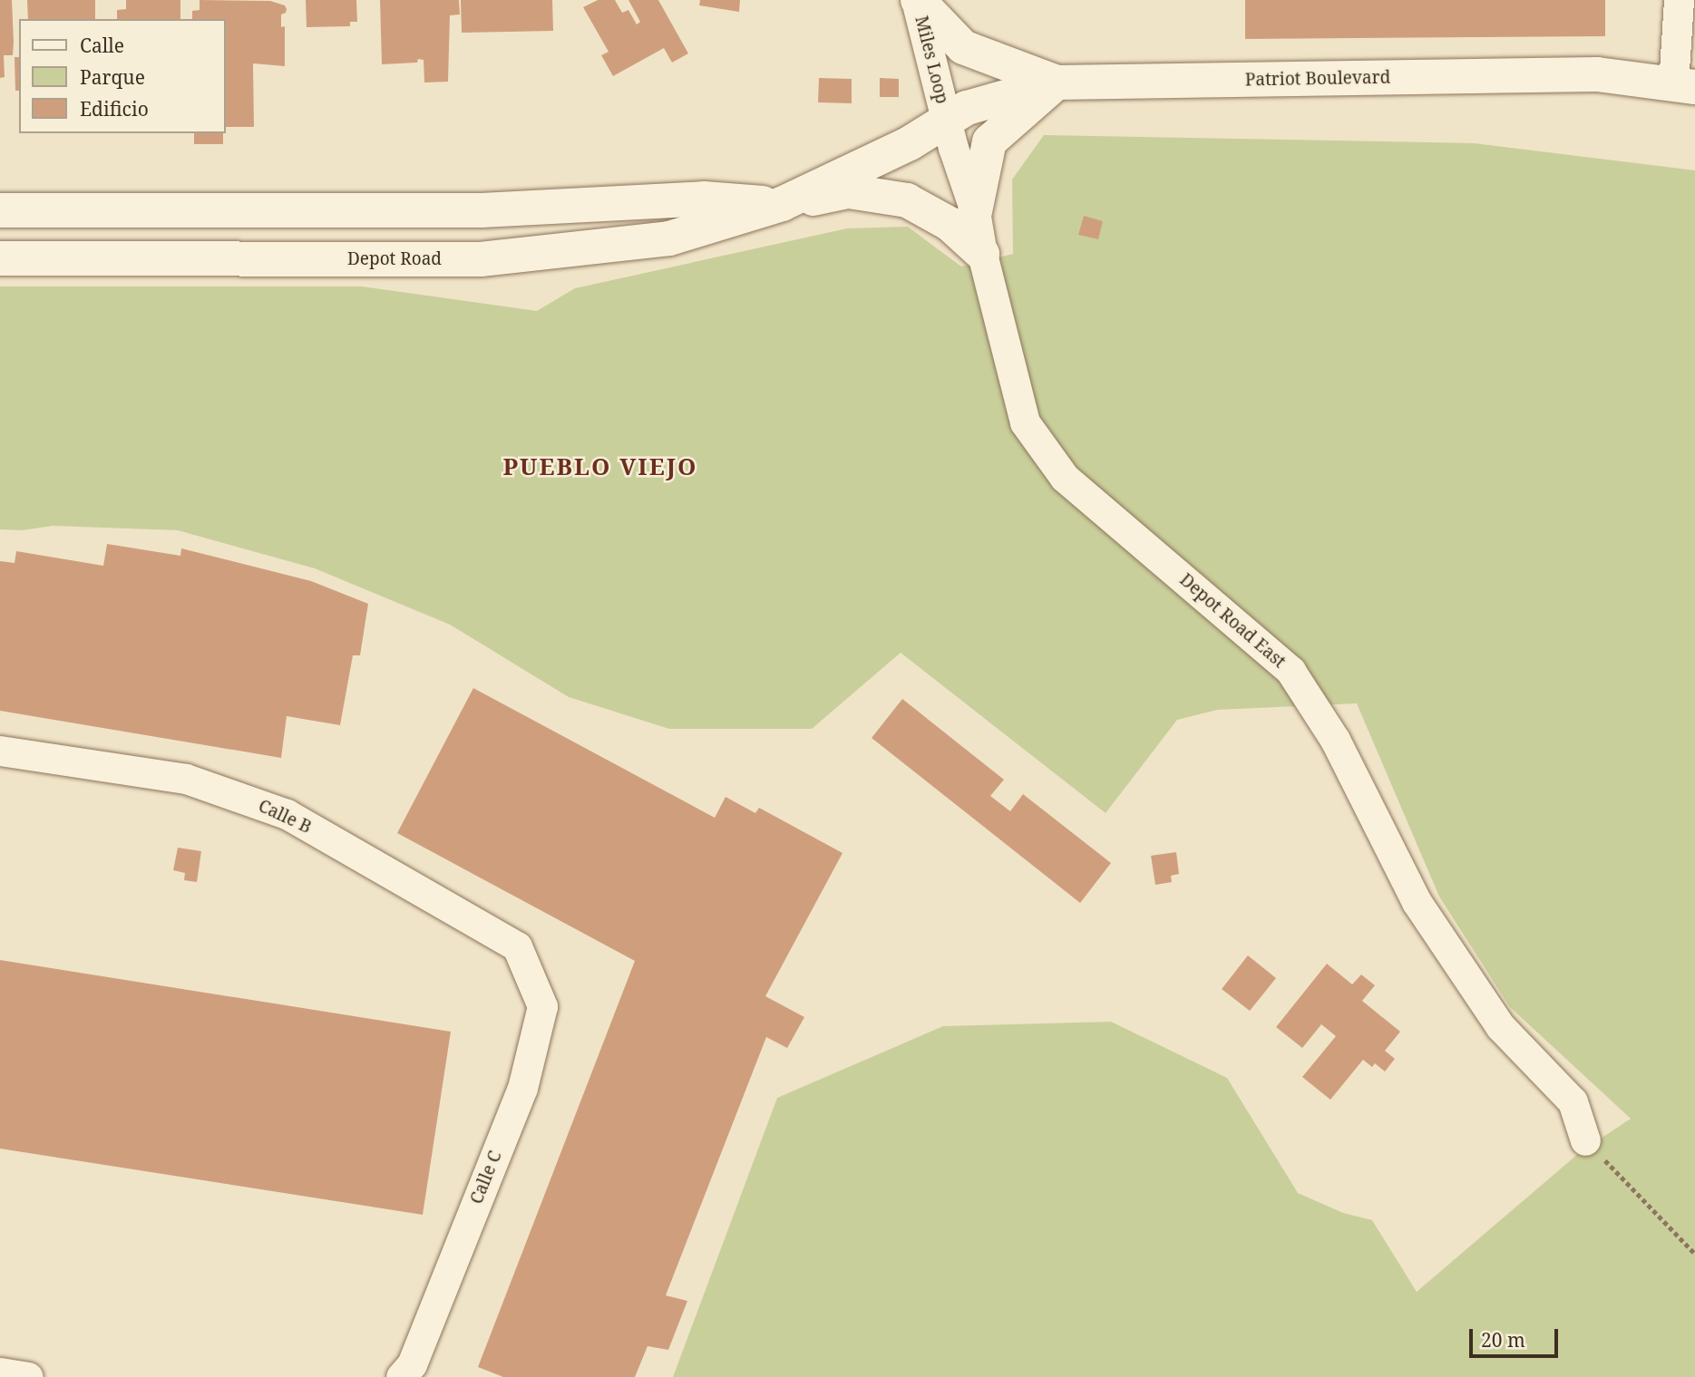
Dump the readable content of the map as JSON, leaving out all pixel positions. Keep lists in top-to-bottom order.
{
  "streets": {
    "street": [
      "Miles Loop",
      "Patriot Boulevard",
      "Depot Road",
      "Depot Road East",
      "Calle B",
      "Calle C"
    ]
  },
  "crossings": [
    ["Miles Loop", "Patriot Boulevard"],
    ["Miles Loop", "Depot Road"],
    ["Miles Loop", "Depot Road East"],
    ["Patriot Boulevard", "Depot Road"],
    ["Patriot Boulevard", "Depot Road East"],
    ["Depot Road", "Depot Road East"],
    ["Calle B", "Calle C"]
  ],
  "districts": ["PUEBLO VIEJO"],
  "legend": ["Calle", "Parque", "Edificio"],
  "scale_bar": "20 m"
}
